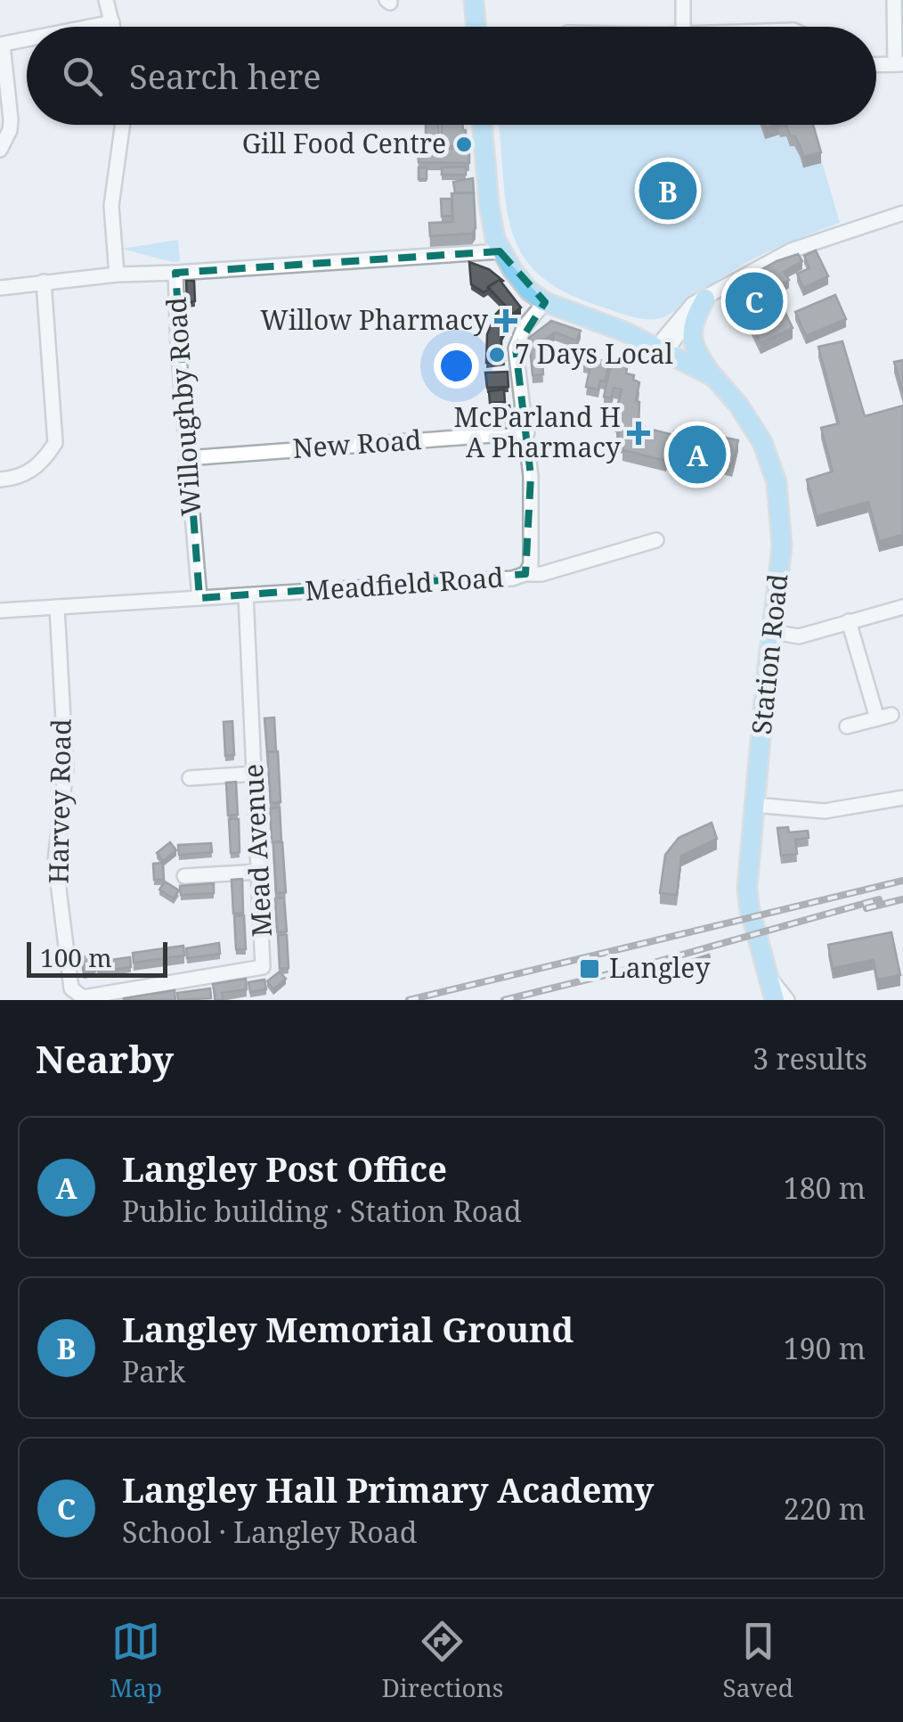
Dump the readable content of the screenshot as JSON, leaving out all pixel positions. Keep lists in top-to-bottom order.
{
  "streets": {
    "main road": ["Station Road"],
    "street": [
      "Willoughby Road",
      "New Road",
      "Meadfield Road",
      "Harvey Road",
      "Mead Avenue"
    ]
  },
  "crossings": [
    ["Willoughby Road", "New Road"],
    ["Willoughby Road", "Meadfield Road"],
    ["New Road", "Meadfield Road"],
    ["Meadfield Road", "Harvey Road"],
    ["Meadfield Road", "Mead Avenue"],
    ["Harvey Road", "Mead Avenue"]
  ],
  "places": {
    "other": ["Gill Food Centre", "7 Days Local"],
    "health": ["Willow Pharmacy", "McParland H A Pharmacy"],
    "transit": ["Langley"]
  },
  "scale_bar": "100 m",
  "page": {
    "search": "Search here",
    "pins": ["B", "C", "A"],
    "scale": "100 m",
    "heading": ["Nearby", "3 results"],
    "list": [
      {
        "mark": "A",
        "name": "Langley Post Office",
        "note": "Public building · Station Road",
        "value": "180 m"
      },
      {
        "mark": "B",
        "name": "Langley Memorial Ground",
        "note": "Park",
        "value": "190 m"
      },
      {
        "mark": "C",
        "name": "Langley Hall Primary Academy",
        "note": "School · Langley Road",
        "value": "220 m"
      }
    ],
    "nav": ["Map", "Directions", "Saved"]
  }
}
